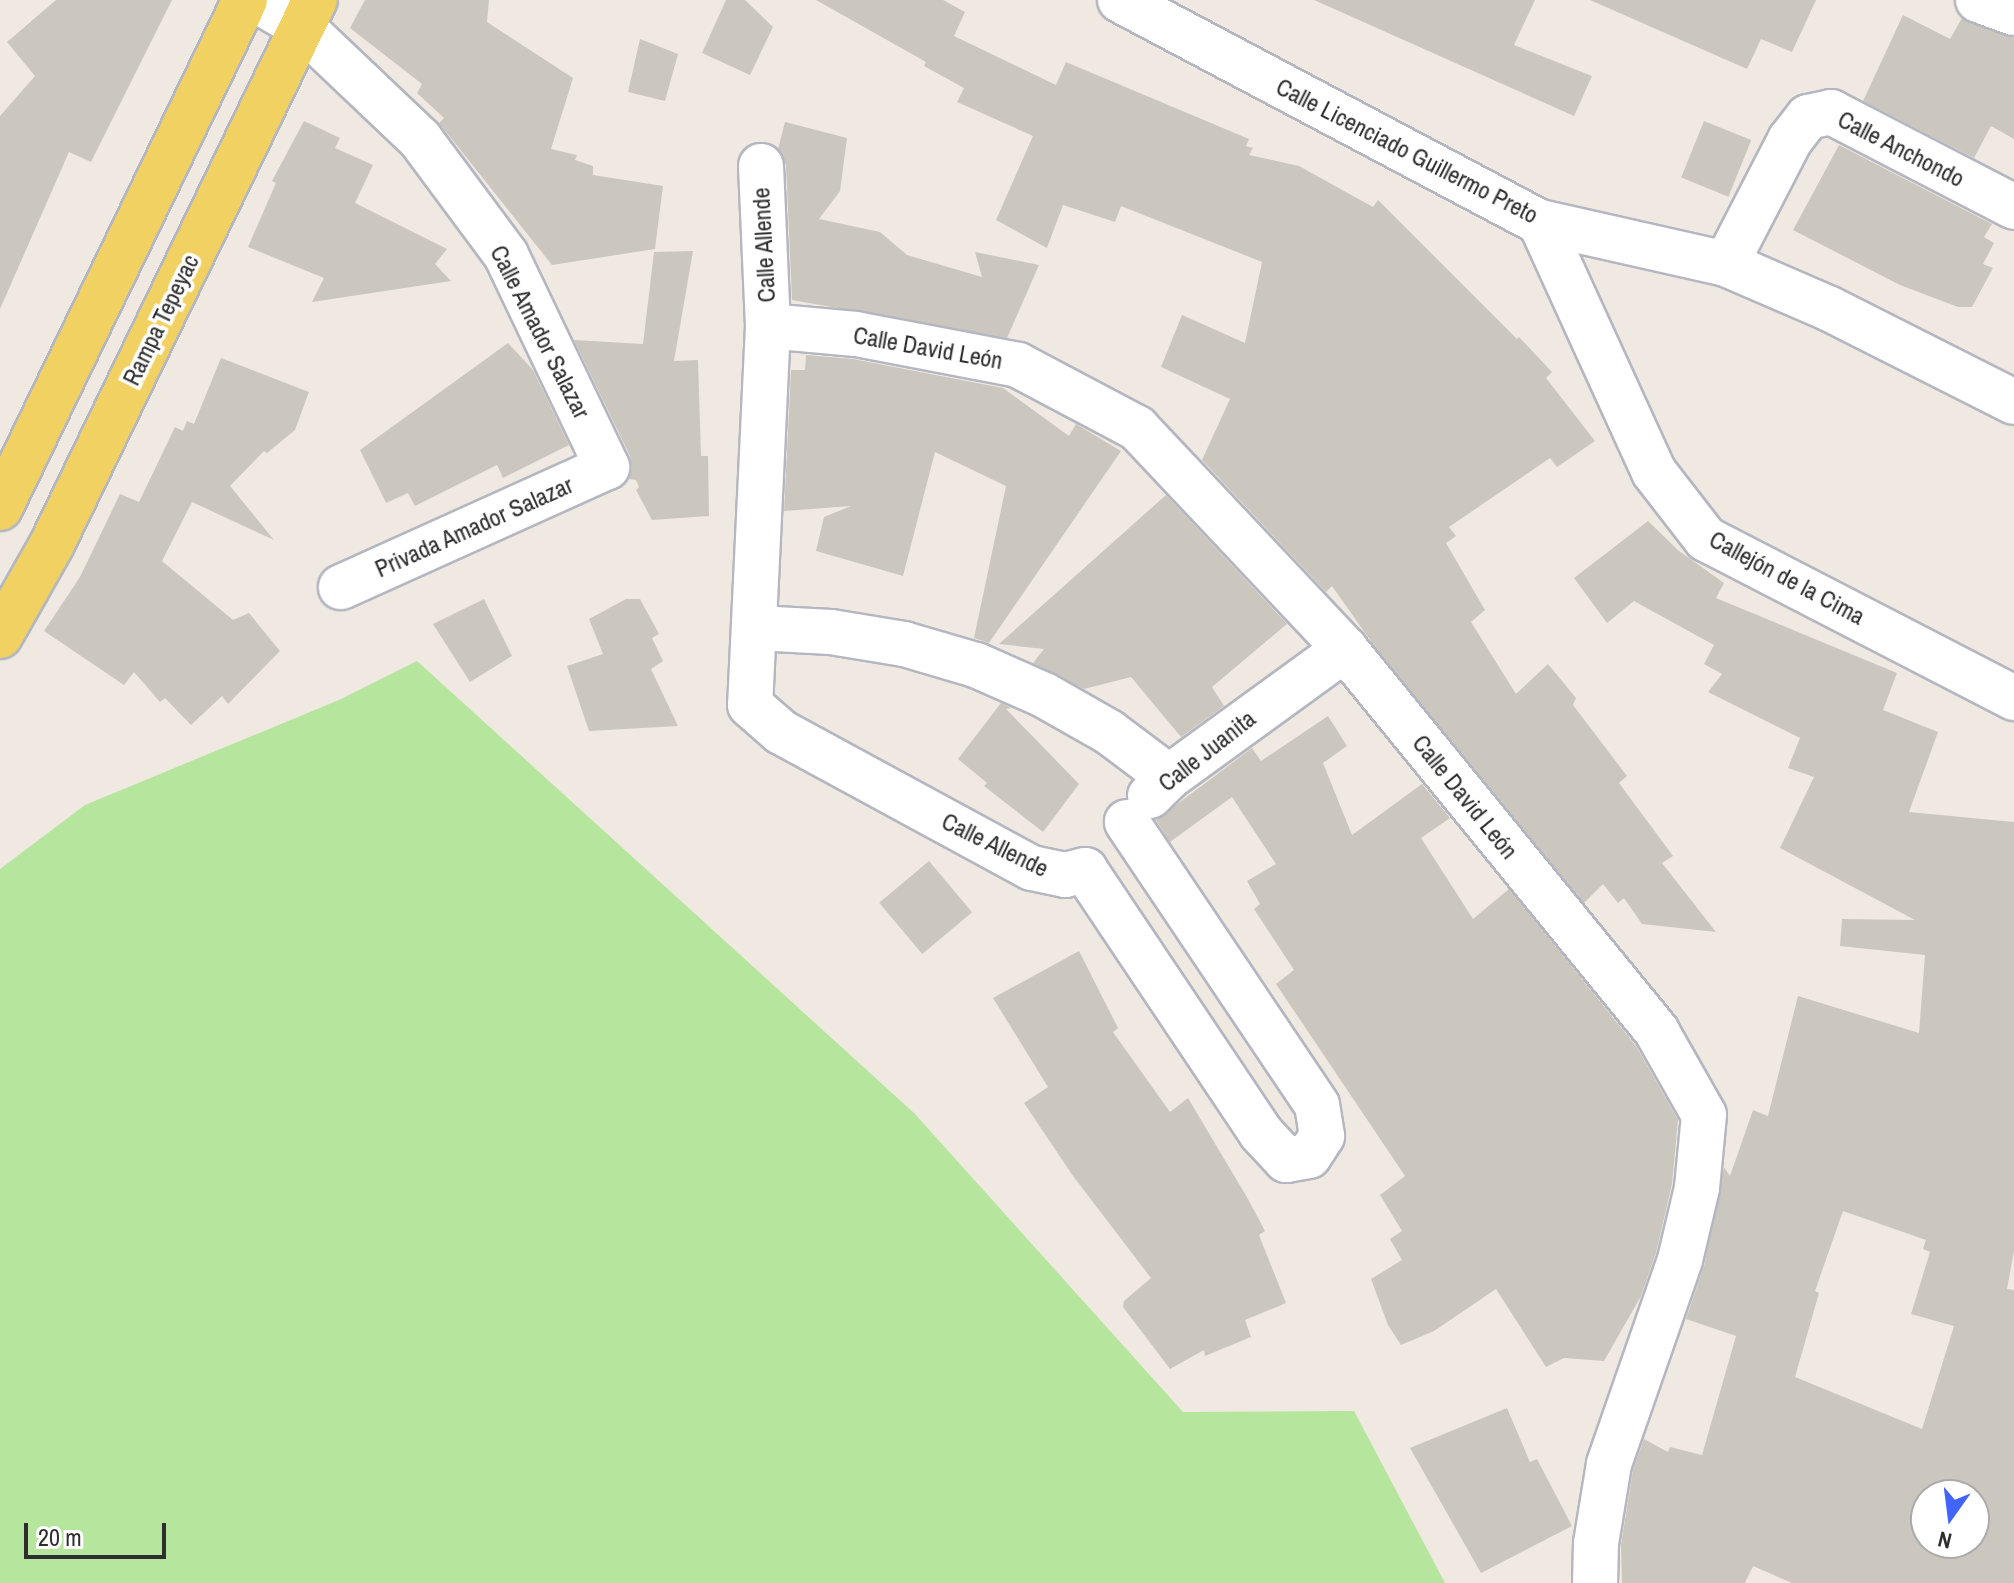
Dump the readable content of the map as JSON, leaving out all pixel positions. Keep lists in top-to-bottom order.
{
  "streets": {
    "main road": ["Rampa Tepeyac"],
    "street": [
      "Calle Anchondo",
      "Calle Licenciado Guillermo Preto",
      "Calle Allende",
      "Calle Amador Salazar",
      "Calle David León",
      "Privada Amador Salazar",
      "Callejón de la Cima",
      "Calle Juanita"
    ]
  },
  "crossings": [
    ["Calle Anchondo", "Calle Licenciado Guillermo Preto"],
    ["Calle Licenciado Guillermo Preto", "Callejón de la Cima"],
    ["Calle Allende", "Calle David León"],
    ["Calle Allende", "Calle Juanita"],
    ["Rampa Tepeyac", "Calle Amador Salazar"],
    ["Calle Amador Salazar", "Privada Amador Salazar"],
    ["Calle David León", "Calle Juanita"]
  ],
  "scale_bar": "20 m",
  "north": "bottom"
}
